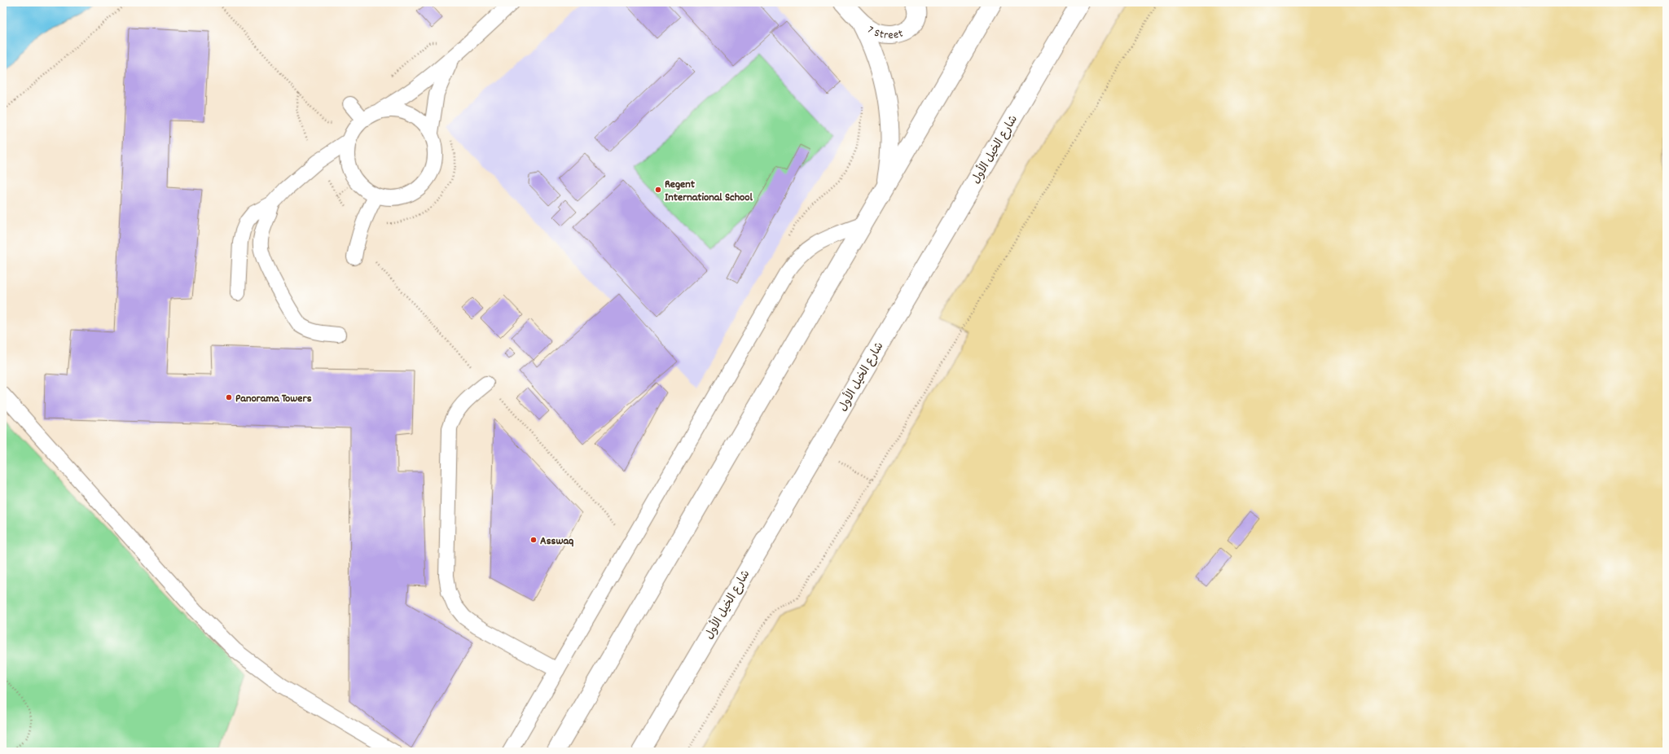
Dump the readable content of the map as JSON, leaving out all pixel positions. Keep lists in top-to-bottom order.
{
  "streets": {
    "main road": ["7 Street", "شارع الخيل الأول"]
  },
  "places": ["Regent International School", "Panorama Towers", "Asswaq"]
}
